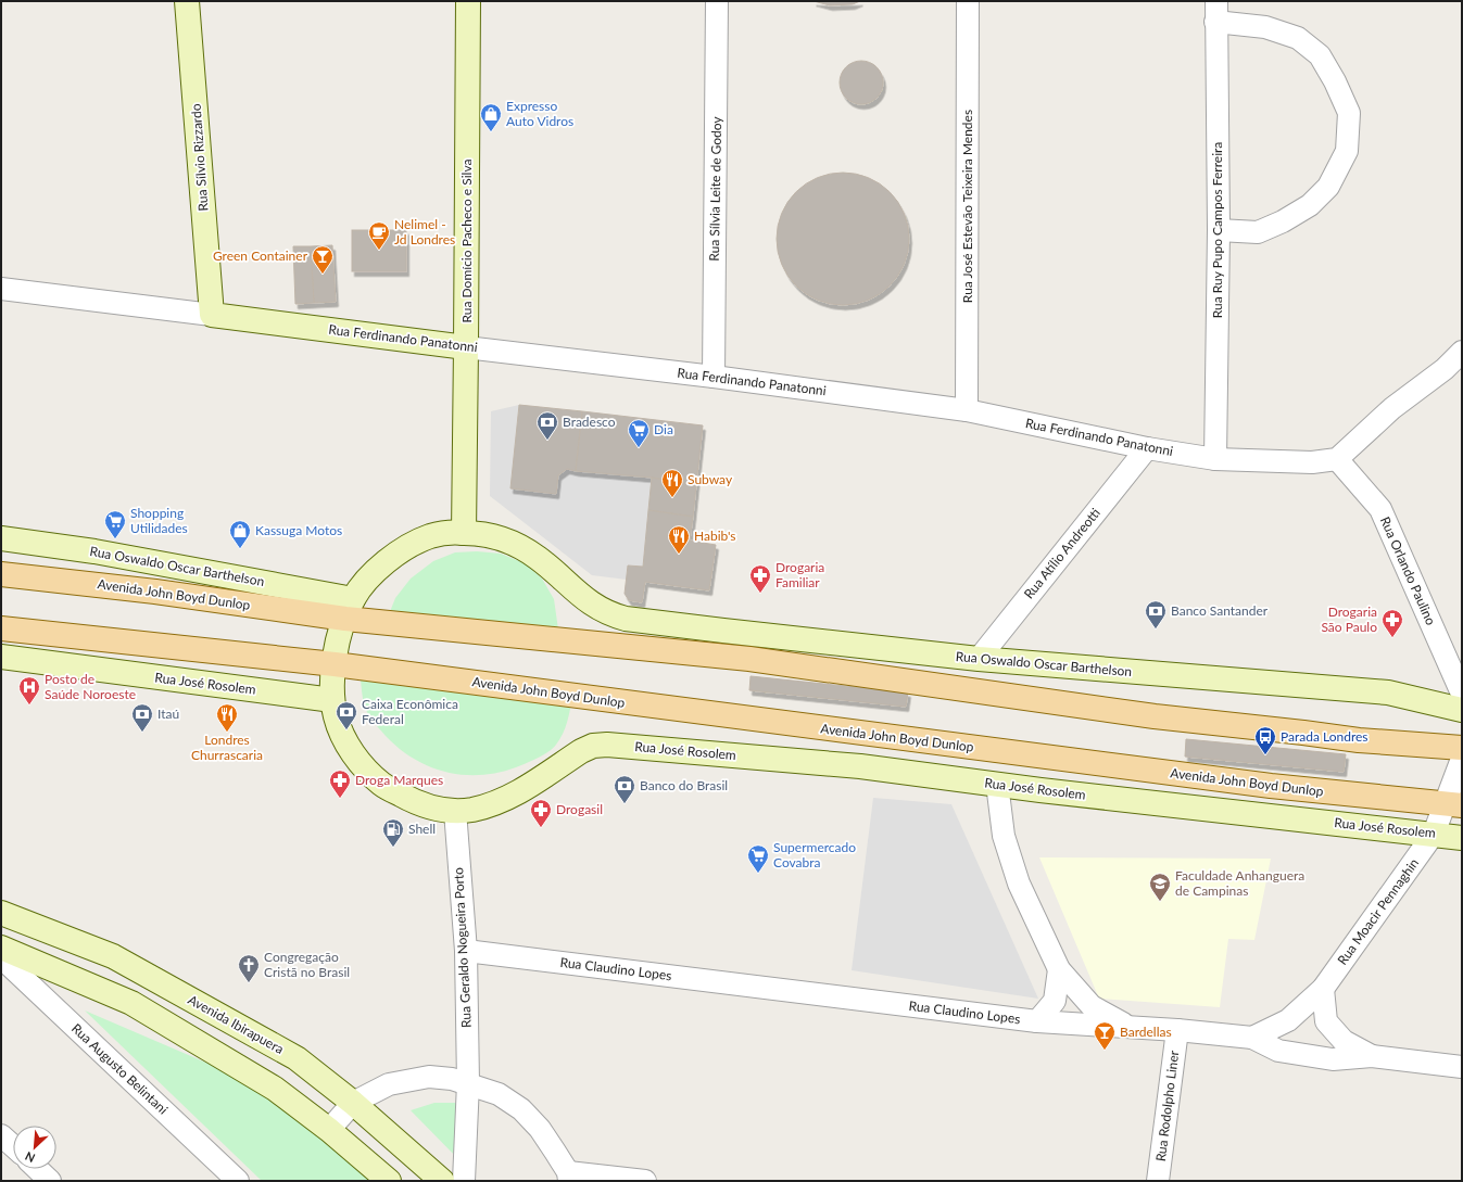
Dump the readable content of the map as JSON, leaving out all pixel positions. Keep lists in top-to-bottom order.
{
  "streets": {
    "main road": ["Avenida John Boyd Dunlop"],
    "street": [
      "Rua Sílvio Rizzardo",
      "Rua Sílvia Leite de Godoy",
      "Rua José Estevão Teixeira Mendes",
      "Rua Ruy Pupo Campos Ferreira",
      "Rua Domício Pacheco e Silva",
      "Rua Ferdinando Panatonni",
      "Rua Atílio Andreotti",
      "Rua Oswaldo Oscar Barthelson",
      "Rua Orlando Paulino",
      "Rua José Rosolem",
      "Rua Moacir Pennaghin",
      "Rua Geraldo Nogueira Porto",
      "Rua Claudino Lopes",
      "Avenida Ibirapuera",
      "Rua Augusto Belintani",
      "Rua Rodolpho Liner"
    ]
  },
  "crossings": [
    ["Rua Sílvio Rizzardo", "Rua Ferdinando Panatonni"],
    ["Rua Sílvia Leite de Godoy", "Rua Ferdinando Panatonni"],
    ["Rua José Estevão Teixeira Mendes", "Rua Ferdinando Panatonni"],
    ["Rua Ruy Pupo Campos Ferreira", "Rua Ferdinando Panatonni"],
    ["Rua Domício Pacheco e Silva", "Rua Ferdinando Panatonni"],
    ["Rua Domício Pacheco e Silva", "Rua Oswaldo Oscar Barthelson"],
    ["Rua Ferdinando Panatonni", "Rua Atílio Andreotti"],
    ["Rua Ferdinando Panatonni", "Rua Orlando Paulino"],
    ["Rua Atílio Andreotti", "Rua Oswaldo Oscar Barthelson"],
    ["Rua Oswaldo Oscar Barthelson", "Avenida John Boyd Dunlop"],
    ["Avenida John Boyd Dunlop", "Rua Moacir Pennaghin"],
    ["Rua José Rosolem", "Rua Moacir Pennaghin"],
    ["Rua José Rosolem", "Rua Geraldo Nogueira Porto"],
    ["Rua Moacir Pennaghin", "Rua Claudino Lopes"],
    ["Rua Geraldo Nogueira Porto", "Rua Claudino Lopes"],
    ["Rua Claudino Lopes", "Rua Rodolpho Liner"]
  ],
  "places": {
    "shop": ["Expresso Auto Vidros", "Kassuga Motos"],
    "cafe": ["Nelimel - Jd Londres"],
    "bar": ["Green Container", "Bardellas"],
    "bank": [
      "Bradesco",
      "Banco Santander",
      "Caixa Econômica Federal",
      "Itaú",
      "Banco do Brasil"
    ],
    "supermarket": ["Dia", "Shopping Utilidades", "Supermercado Covabra"],
    "restaurant": ["Subway", "Habib's", "Londres Churrascaria"],
    "pharmacy": [
      "Drogaria Familiar",
      "Drogaria São Paulo",
      "Droga Marques",
      "Drogasil"
    ],
    "hospital": ["Posto de Saúde Noroeste"],
    "bus stop": ["Parada Londres"],
    "fuel station": ["Shell"],
    "school or university": ["Faculdade Anhanguera de Campinas"],
    "church": ["Congregação Cristã no Brasil"]
  },
  "north": "bottom left"
}
